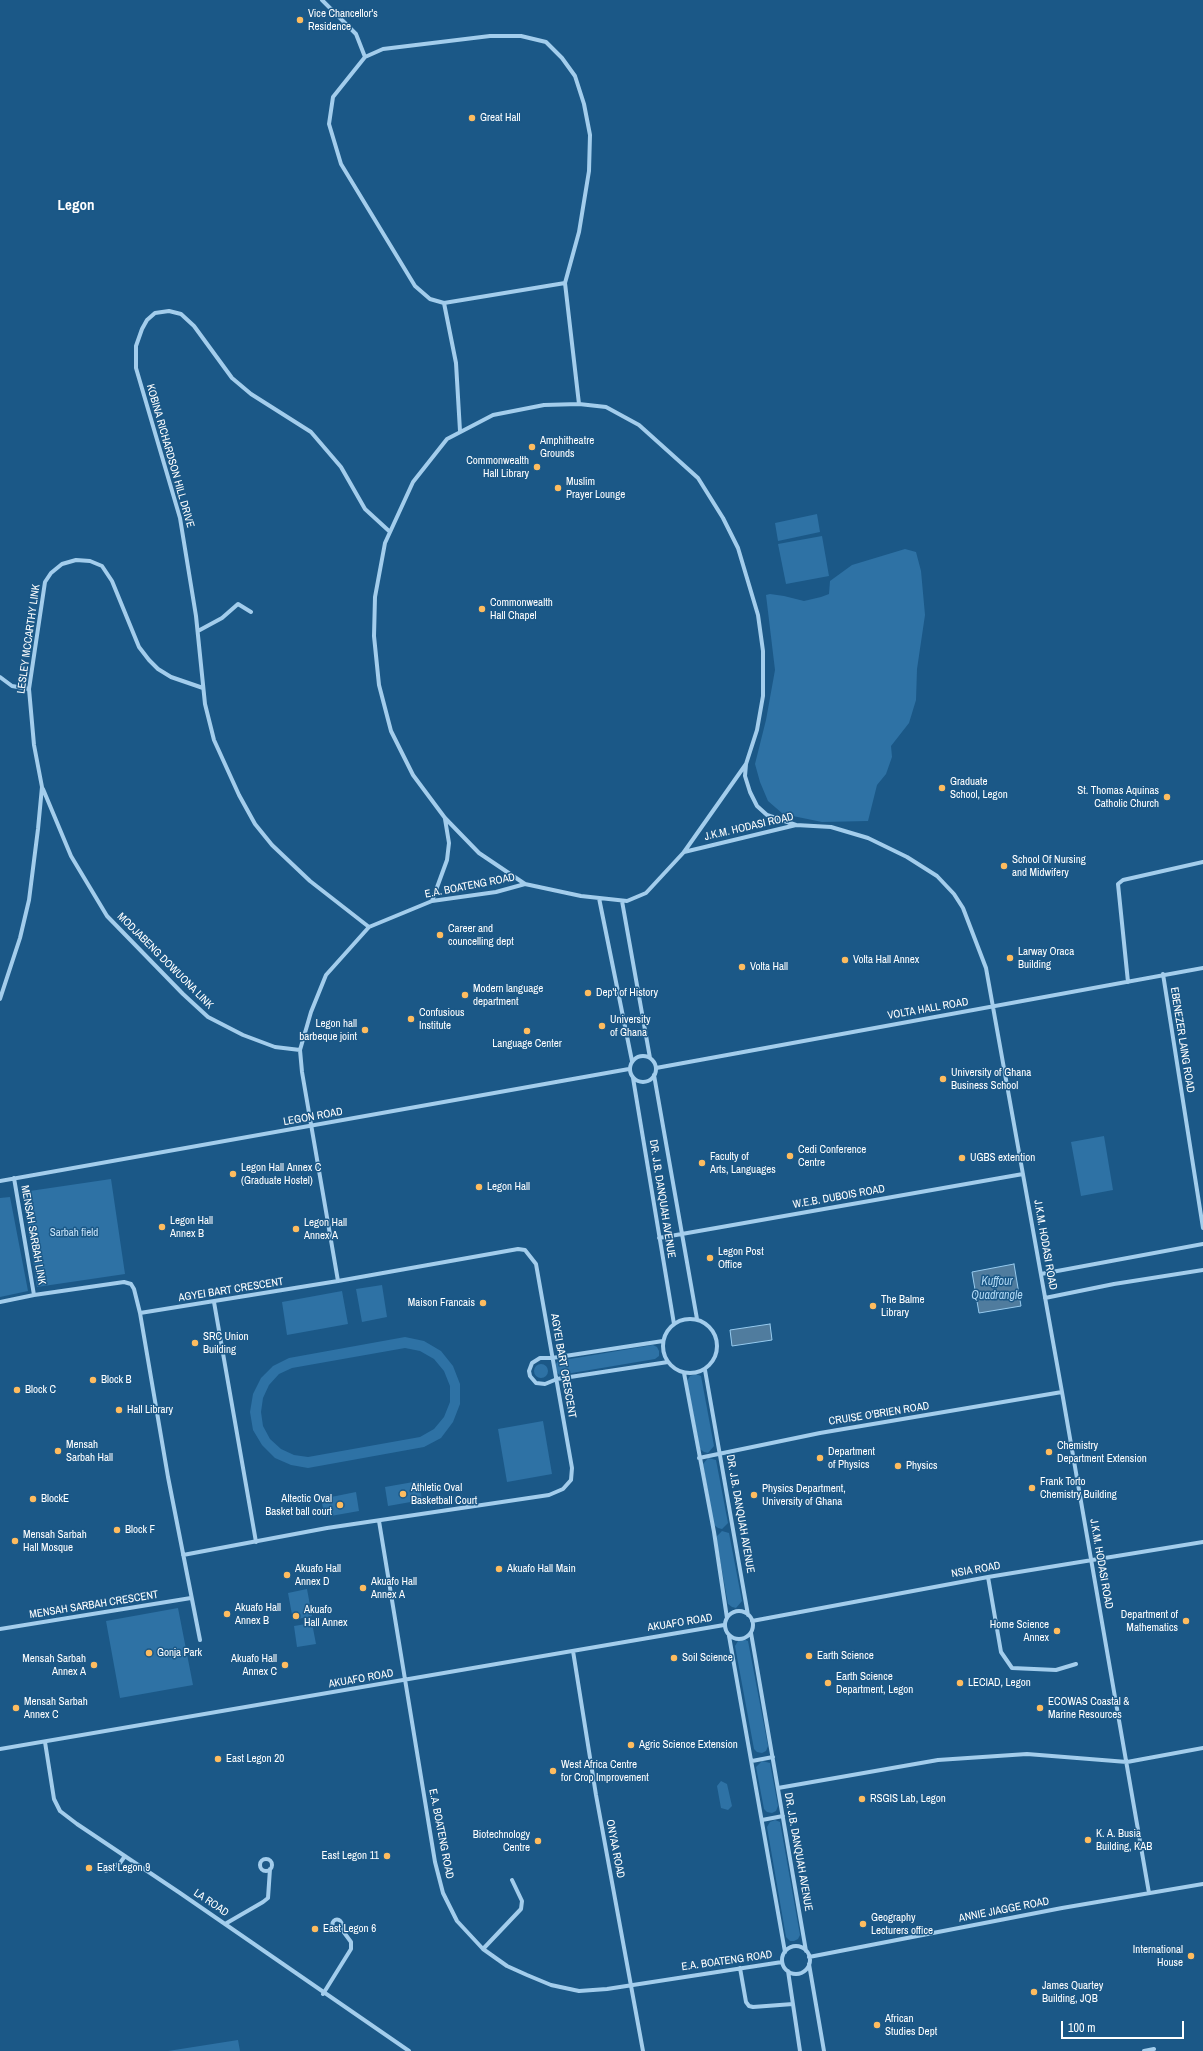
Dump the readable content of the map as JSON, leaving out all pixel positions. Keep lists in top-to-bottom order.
{
  "streets": {
    "street": [
      "KOBINA RICHARDSON HILL DRIVE",
      "LESLEY MCCARTHY LINK",
      "J.K.M. HODASI ROAD",
      "E.A. BOATENG ROAD",
      "MODJABENG DOWUONA LINK",
      "VOLTA HALL ROAD",
      "EBENEZER LAING ROAD",
      "LEGON ROAD",
      "W.E.B. DUBOIS ROAD",
      "DR. J.B. DANQUAH AVENUE",
      "MENSAH SARBAH LINK",
      "AGYEI BART CRESCENT",
      "CRUISE O'BRIEN ROAD",
      "NSIA ROAD",
      "MENSAH SARBAH CRESCENT",
      "AKUAFO ROAD",
      "ONYAA ROAD",
      "LA ROAD",
      "ANNIE JIAGGE ROAD"
    ]
  },
  "crossings": [
    ["KOBINA RICHARDSON HILL DRIVE", "LESLEY MCCARTHY LINK"],
    ["KOBINA RICHARDSON HILL DRIVE", "E.A. BOATENG ROAD"],
    ["LESLEY MCCARTHY LINK", "MODJABENG DOWUONA LINK"],
    ["J.K.M. HODASI ROAD", "VOLTA HALL ROAD"],
    ["J.K.M. HODASI ROAD", "W.E.B. DUBOIS ROAD"],
    ["J.K.M. HODASI ROAD", "CRUISE O'BRIEN ROAD"],
    ["J.K.M. HODASI ROAD", "NSIA ROAD"],
    ["J.K.M. HODASI ROAD", "ANNIE JIAGGE ROAD"],
    ["E.A. BOATENG ROAD", "MODJABENG DOWUONA LINK"],
    ["E.A. BOATENG ROAD", "LEGON ROAD"],
    ["E.A. BOATENG ROAD", "DR. J.B. DANQUAH AVENUE"],
    ["E.A. BOATENG ROAD", "AGYEI BART CRESCENT"],
    ["E.A. BOATENG ROAD", "AKUAFO ROAD"],
    ["E.A. BOATENG ROAD", "ONYAA ROAD"],
    ["E.A. BOATENG ROAD", "ANNIE JIAGGE ROAD"],
    ["VOLTA HALL ROAD", "EBENEZER LAING ROAD"],
    ["VOLTA HALL ROAD", "LEGON ROAD"],
    ["VOLTA HALL ROAD", "DR. J.B. DANQUAH AVENUE"],
    ["LEGON ROAD", "DR. J.B. DANQUAH AVENUE"],
    ["LEGON ROAD", "MENSAH SARBAH LINK"],
    ["W.E.B. DUBOIS ROAD", "DR. J.B. DANQUAH AVENUE"],
    ["DR. J.B. DANQUAH AVENUE", "CRUISE O'BRIEN ROAD"],
    ["DR. J.B. DANQUAH AVENUE", "NSIA ROAD"],
    ["DR. J.B. DANQUAH AVENUE", "AKUAFO ROAD"],
    ["DR. J.B. DANQUAH AVENUE", "ANNIE JIAGGE ROAD"],
    ["NSIA ROAD", "AKUAFO ROAD"],
    ["AKUAFO ROAD", "ONYAA ROAD"],
    ["AKUAFO ROAD", "LA ROAD"]
  ],
  "districts": ["Legon"],
  "water": ["Kuffour Quadrangle"],
  "parks": ["Sarbah field"],
  "places": [
    "Vice Chancellor's Residence",
    "Great Hall",
    "Amphitheatre Grounds",
    "Commonwealth Hall Library",
    "Muslim Prayer Lounge",
    "Commonwealth Hall Chapel",
    "Graduate School, Legon",
    "St. Thomas Aquinas Catholic Church",
    "School Of Nursing and Midwifery",
    "Career and councelling dept",
    "Larway Oraca Building",
    "Volta Hall Annex",
    "Volta Hall",
    "Dep't of History",
    "Modern language department",
    "Confusious Institute",
    "University of Ghana",
    "Legon hall barbeque joint",
    "Language Center",
    "University of Ghana Business School",
    "Cedi Conference Centre",
    "UGBS extention",
    "Faculty of Arts, Languages",
    "Legon Hall Annex C (Graduate Hostel)",
    "Legon Hall",
    "Legon Hall Annex B",
    "Legon Hall Annex A",
    "Legon Post Office",
    "Maison Francais",
    "The Balme Library",
    "SRC Union Building",
    "Block B",
    "Block C",
    "Hall Library",
    "Mensah Sarbah Hall",
    "Chemistry Department Extension",
    "Department of Physics",
    "Physics",
    "Frank Torto Chemistry Building",
    "Athletic Oval Basketball Court",
    "Physics Department, University of Ghana",
    "BlockE",
    "Altectic Oval Basket ball court",
    "Block F",
    "Mensah Sarbah Hall Mosque",
    "Akuafo Hall Main",
    "Akuafo Hall Annex D",
    "Akuafo Hall Annex A",
    "Akuafo Hall Annex B",
    "Akuafo Hall Annex",
    "Department of Mathematics",
    "Home Science Annex",
    "Gonja Park",
    "Earth Science",
    "Soil Science",
    "Mensah Sarbah Annex A",
    "Akuafo Hall Annex C",
    "Earth Science Department, Legon",
    "LECIAD, Legon",
    "Mensah Sarbah Annex C",
    "ECOWAS Coastal & Marine Resources",
    "Agric Science Extension",
    "East Legon 20",
    "West Africa Centre for Crop Improvement",
    "RSGIS Lab, Legon",
    "K. A. Busia Building, KAB",
    "Biotechnology Centre",
    "East Legon 11",
    "East Legon 9",
    "Geography Lecturers office",
    "East Legon 6",
    "International House",
    "James Quartey Building, JQB",
    "African Studies Dept"
  ],
  "scale_bar": "100 m"
}
